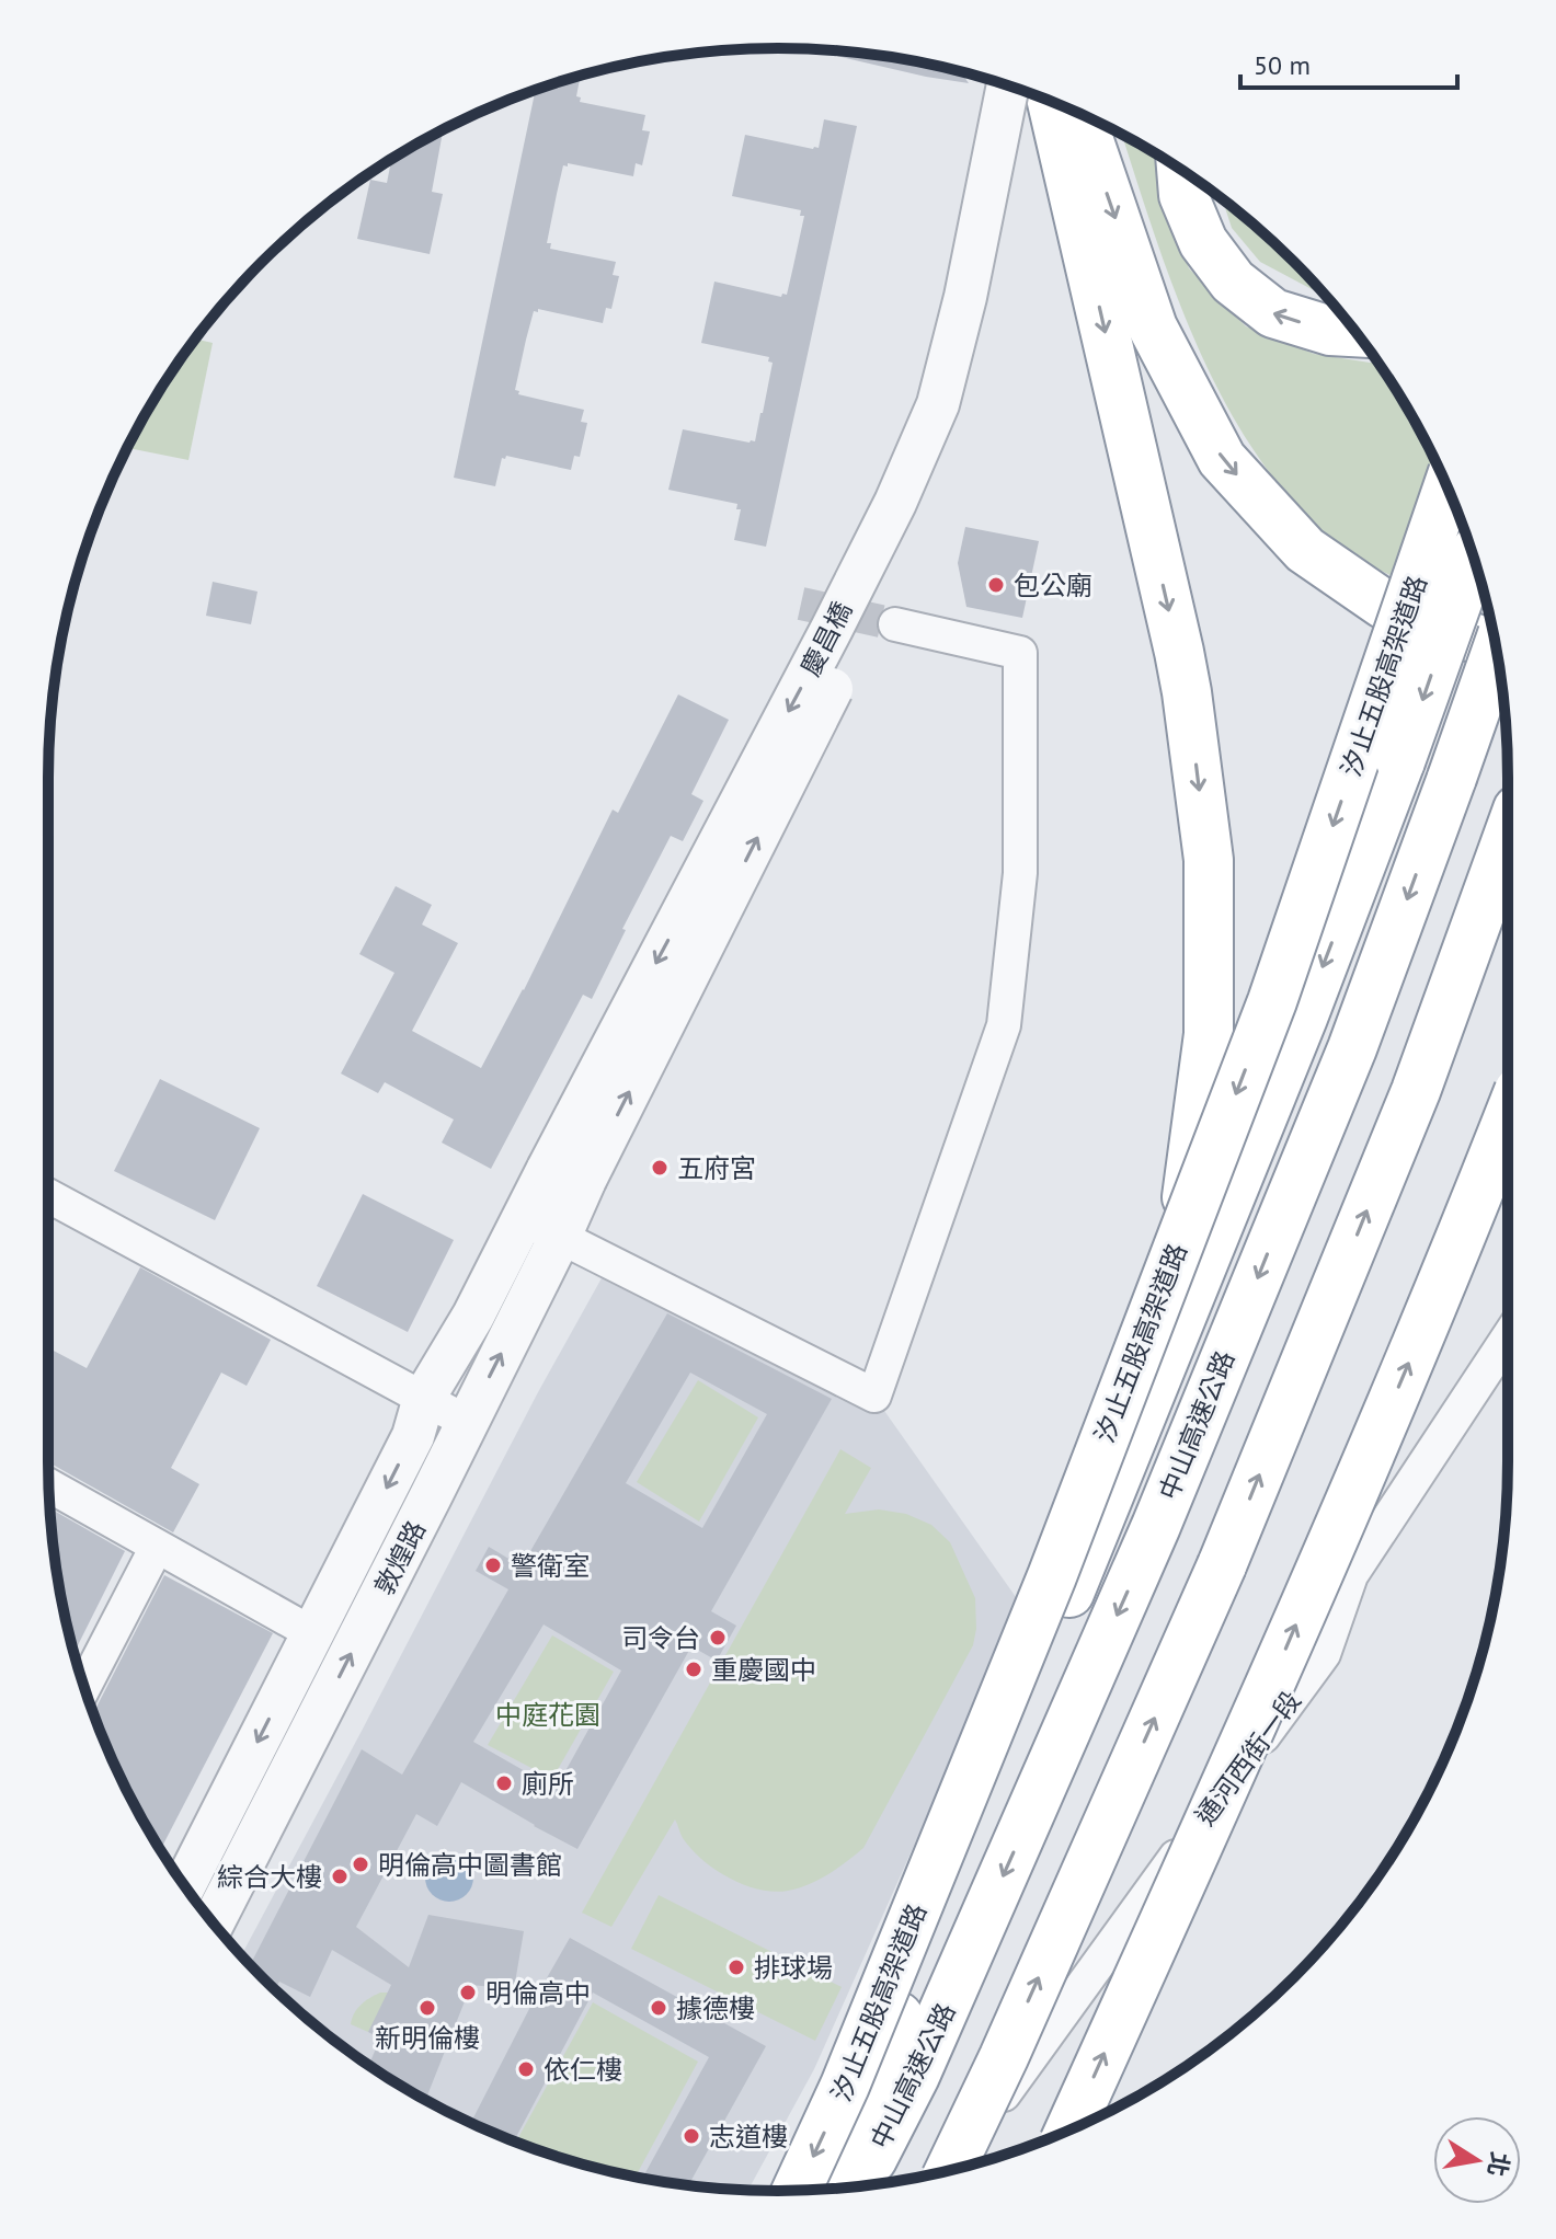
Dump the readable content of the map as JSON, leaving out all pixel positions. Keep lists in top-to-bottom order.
{
  "streets": {
    "highway": ["汐止五股高架道路", "中山高速公路"],
    "street": ["慶昌橋", "敦煌路", "通河西街一段"]
  },
  "crossings": [
    ["慶昌橋", "敦煌路"]
  ],
  "parks": ["中庭花園"],
  "places": [
    "包公廟",
    "五府宮",
    "警衛室",
    "司令台",
    "重慶國中",
    "廁所",
    "明倫高中圖書館",
    "綜合大樓",
    "排球場",
    "明倫高中",
    "新明倫樓",
    "據德樓",
    "依仁樓",
    "志道樓"
  ],
  "scale_bar": "50 m",
  "north": "right"
}
